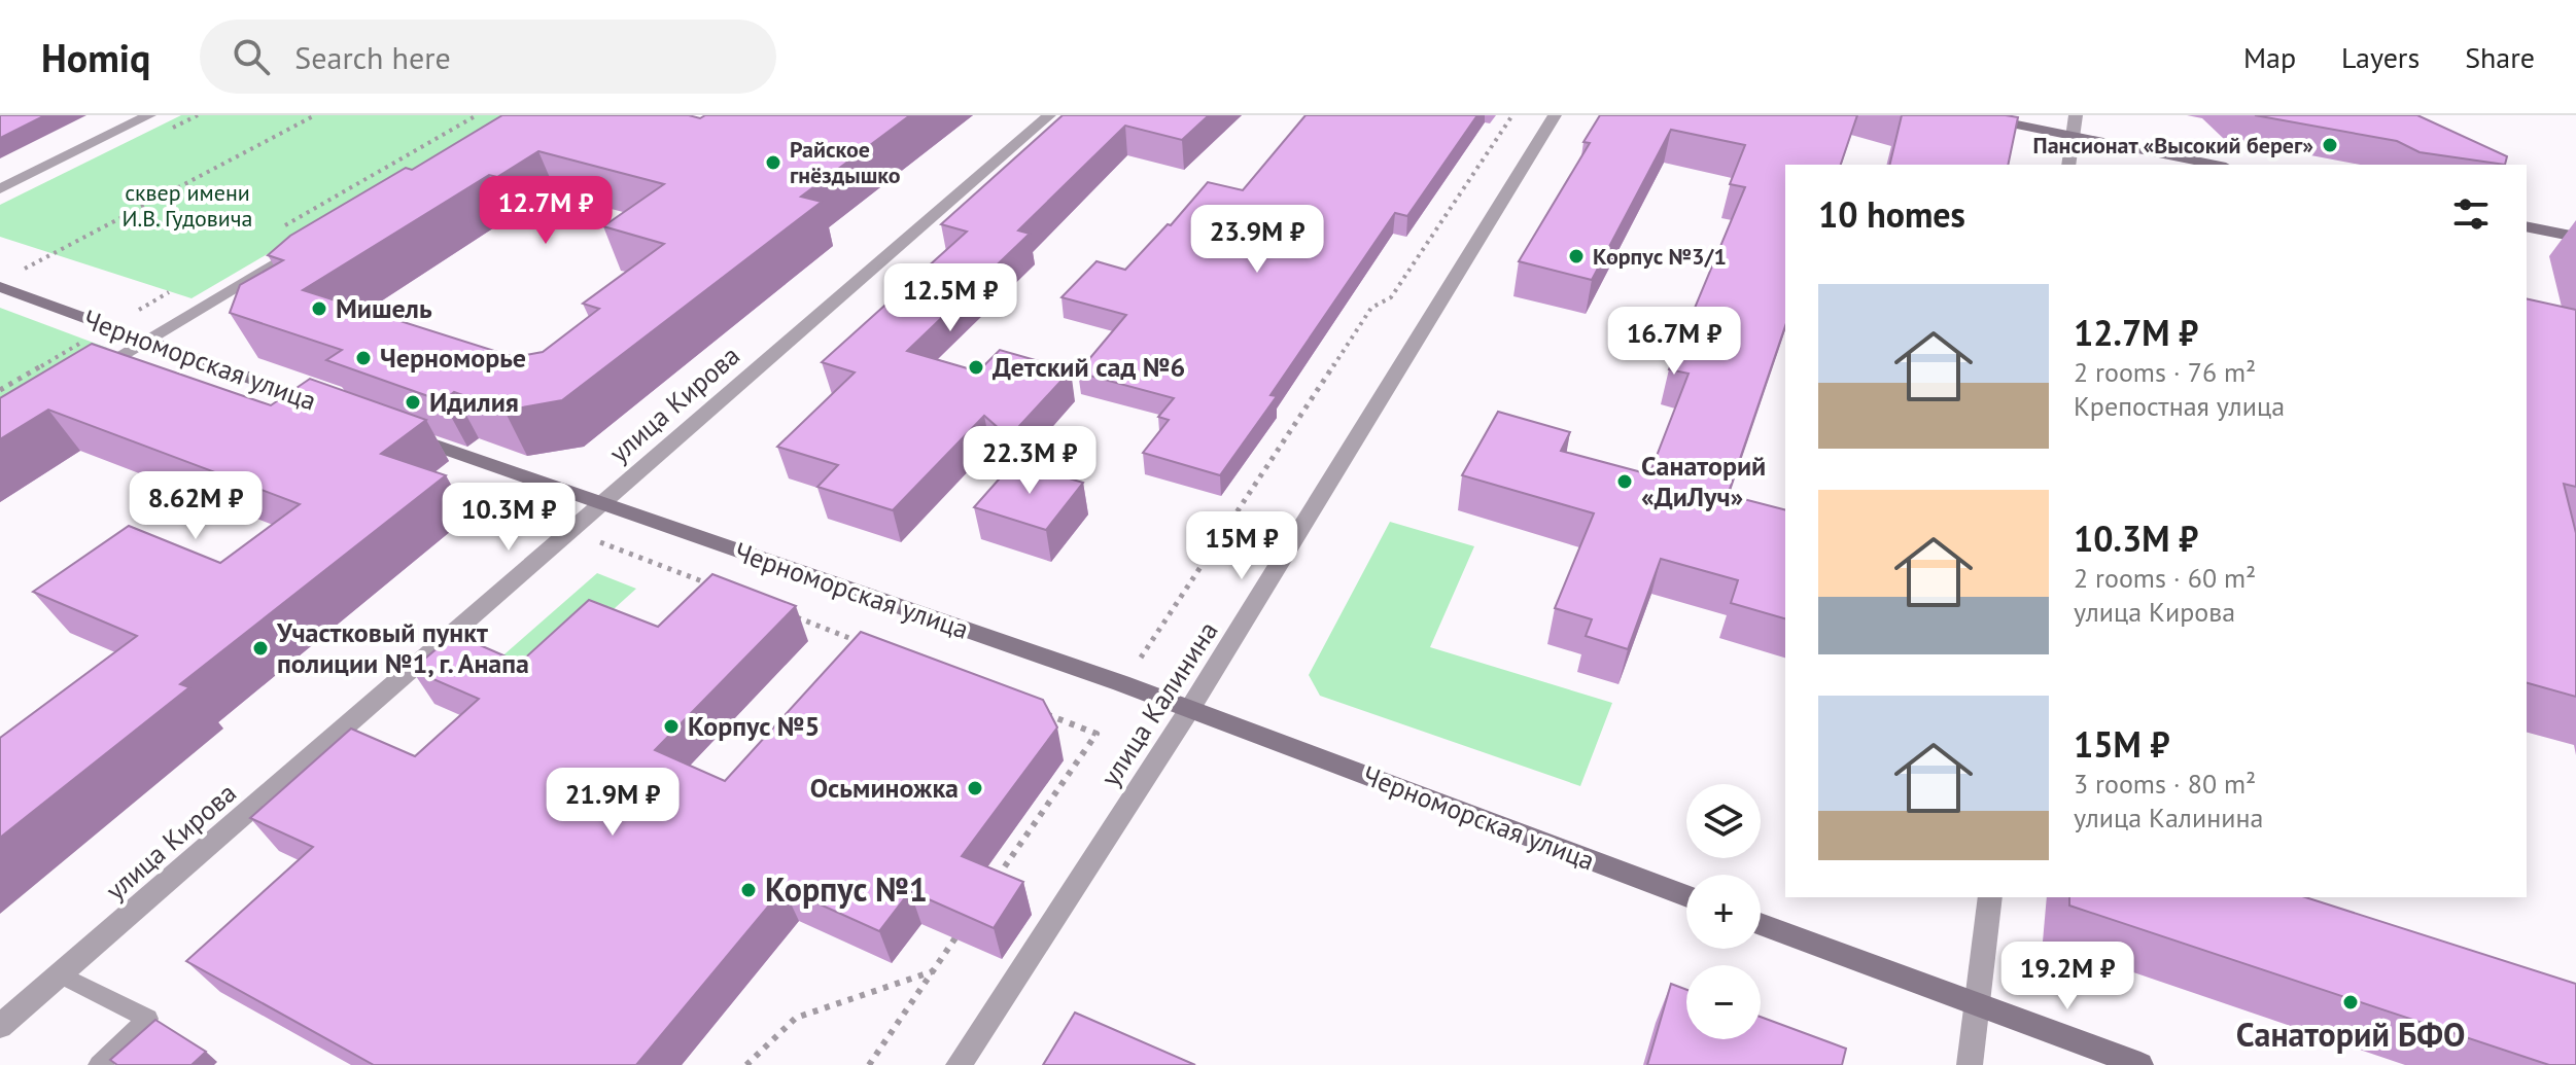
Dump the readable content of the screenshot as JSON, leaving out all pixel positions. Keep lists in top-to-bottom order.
{
  "streets": {
    "street": ["Черноморская улица", "улица Кирова", "улица Калинина"]
  },
  "crossings": [
    ["Черноморская улица", "улица Кирова"],
    ["Черноморская улица", "улица Калинина"]
  ],
  "parks": ["сквер имени И.В. Гудовича"],
  "places": [
    "Пансионат «Высокий берег»",
    "Райское гнёздышко",
    "Корпус №3/1",
    "Мишель",
    "Черноморье",
    "Детский сад №6",
    "Идилия",
    "Санаторий «ДиЛуч»",
    "Участковый пункт полиции №1, г. Анапа",
    "Корпус №5",
    "Осьминожка",
    "Корпус №1",
    "Санаторий БФО"
  ],
  "page": {
    "header": "Homiq",
    "search": "Search here",
    "nav": ["Map", "Layers", "Share"],
    "heading": "10 homes",
    "price": [
      "12.7M ₽",
      "23.9M ₽",
      "12.5M ₽",
      "16.7M ₽",
      "22.3M ₽",
      "8.62M ₽",
      "10.3M ₽",
      "15M ₽",
      "21.9M ₽",
      "19.2M ₽"
    ],
    "list": [
      {
        "name": "12.7M ₽",
        "note": "2 rooms · 76 m² · Крепостная улица"
      },
      {
        "name": "10.3M ₽",
        "note": "2 rooms · 60 m² · улица Кирова"
      },
      {
        "name": "15M ₽",
        "note": "3 rooms · 80 m² · улица Калинина"
      }
    ],
    "map_buttons": ["+", "−"]
  }
}
